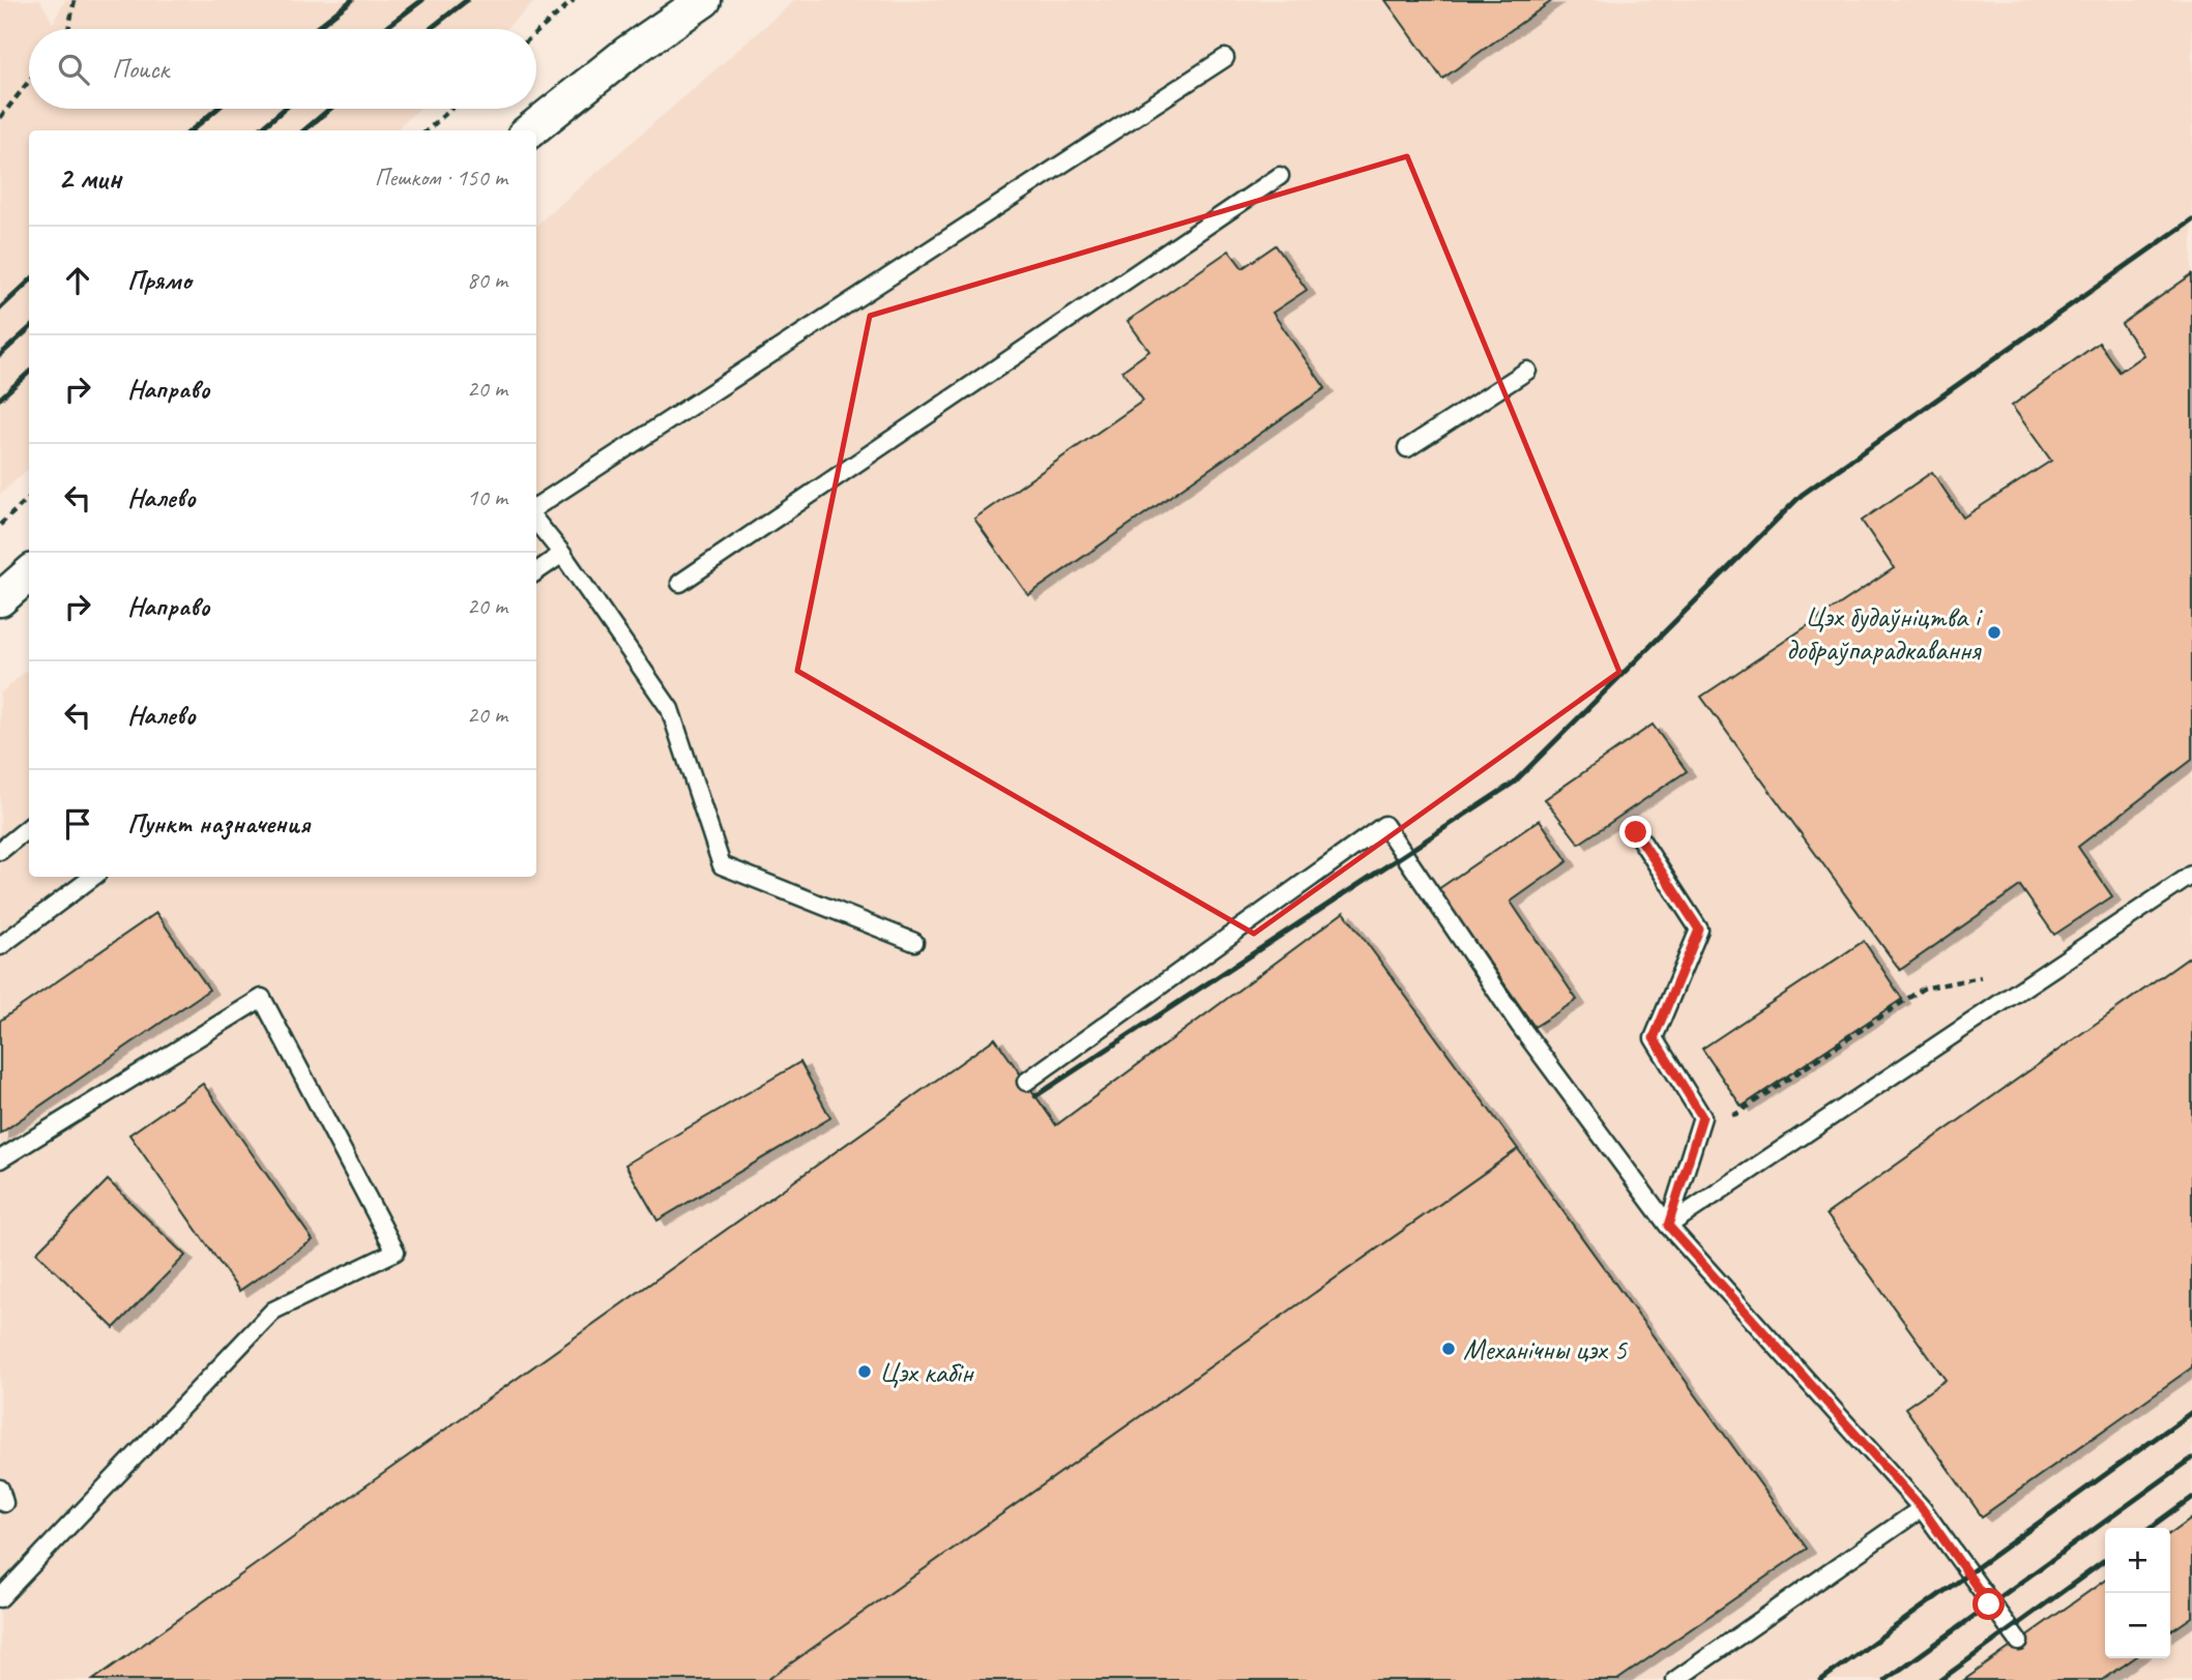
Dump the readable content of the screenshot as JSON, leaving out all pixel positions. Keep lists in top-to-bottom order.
{
  "places": ["Цэх будаўніцтва і добраўпарадкавання", "Механічны цэх 5", "Цэх кабін"],
  "page": {
    "search": "Поиск",
    "heading": ["2 мин", "Пешком · 150 m"],
    "list": [
      ["Прямо", "80 m"],
      ["Направо", "20 m"],
      ["Налево", "10 m"],
      ["Направо", "20 m"],
      ["Налево", "20 m"],
      "Пункт назначения"
    ],
    "map_buttons": ["+", "−"]
  }
}
